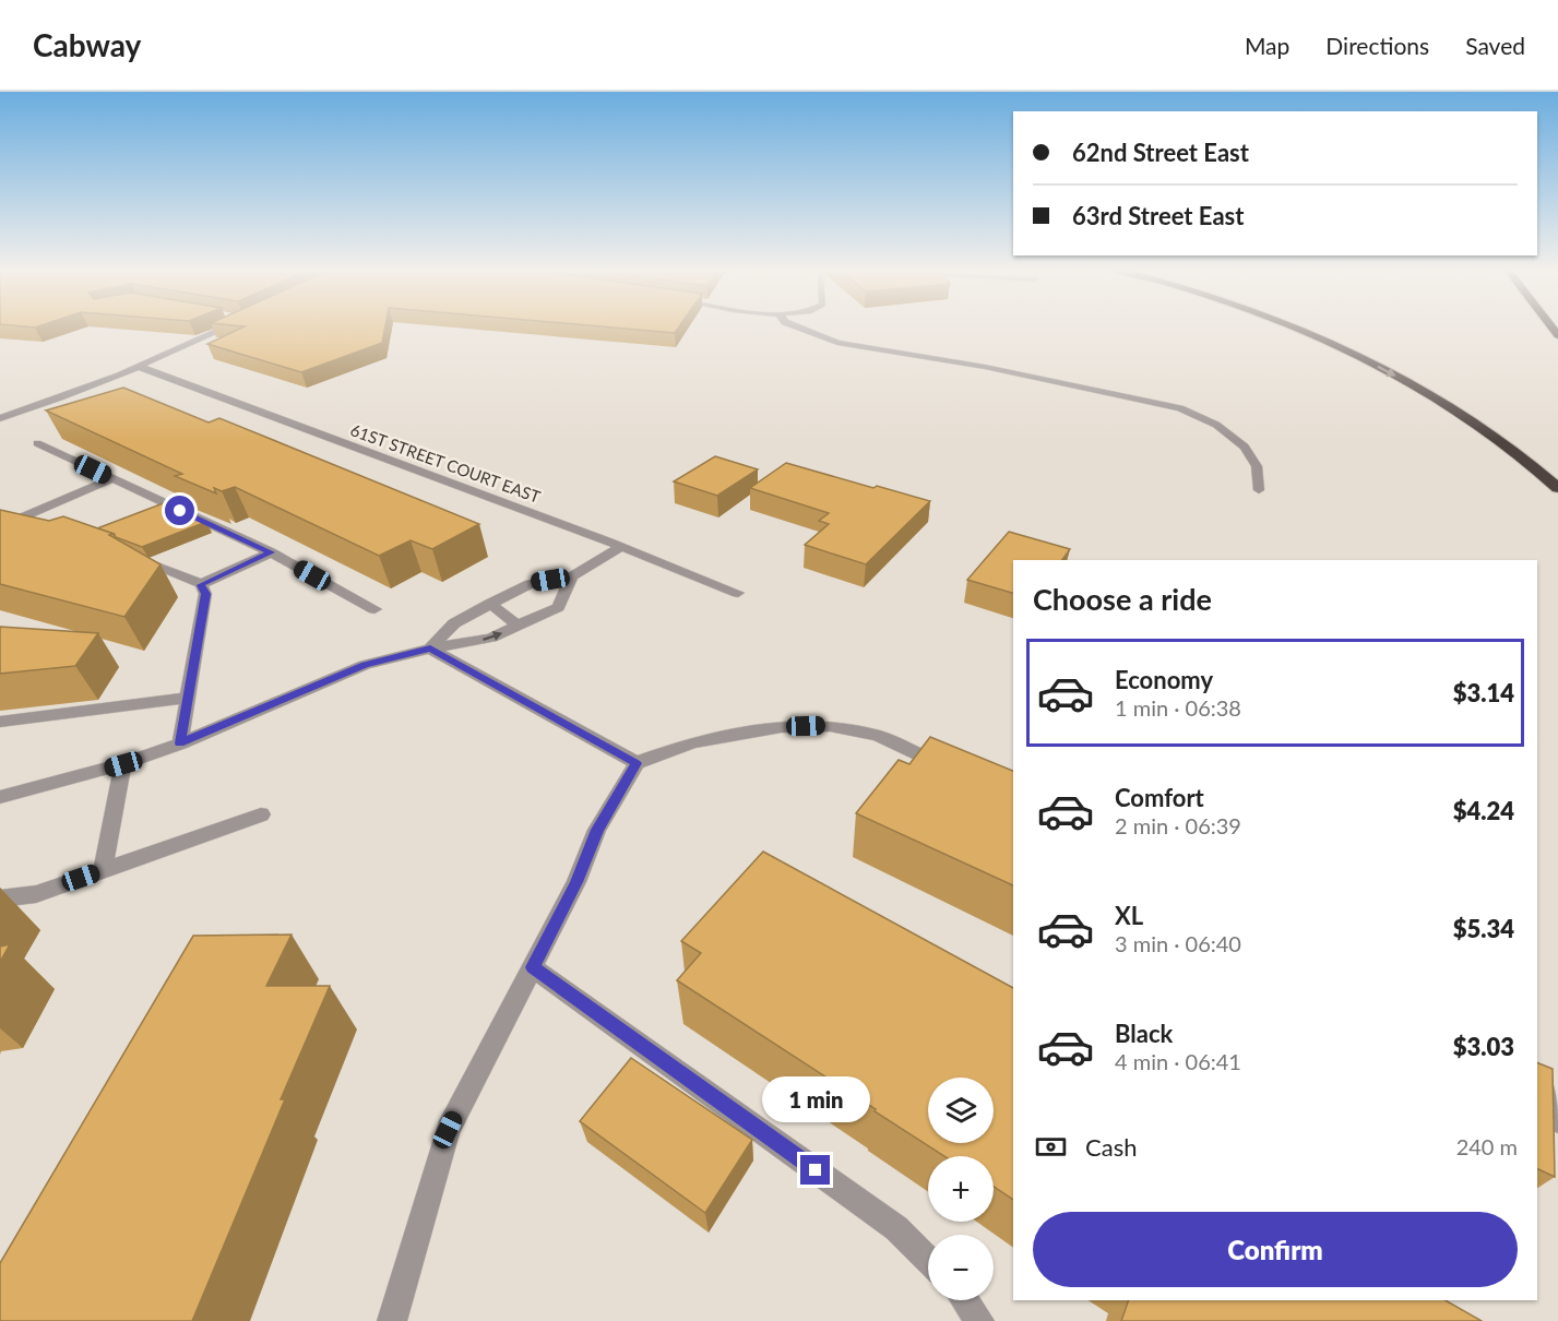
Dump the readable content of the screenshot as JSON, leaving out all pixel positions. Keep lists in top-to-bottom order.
{
  "streets": {
    "street": ["61ST STREET COURT EAST"]
  },
  "page": {
    "header": "Cabway",
    "nav": ["Map", "Directions", "Saved"],
    "banner": ["62nd Street East", "63rd Street East"],
    "heading": "Choose a ride",
    "list": [
      {
        "name": "Economy",
        "note": "1 min · 06:38",
        "value": "$3.14"
      },
      {
        "name": "Comfort",
        "note": "2 min · 06:39",
        "value": "$4.24"
      },
      {
        "name": "XL",
        "note": "3 min · 06:40",
        "value": "$5.34"
      },
      {
        "name": "Black",
        "note": "4 min · 06:41",
        "value": "$3.03"
      }
    ],
    "bubble": "1 min",
    "map_buttons": ["+", "−"],
    "pay": ["Cash", "240 m"],
    "buttons": "Confirm"
  }
}
